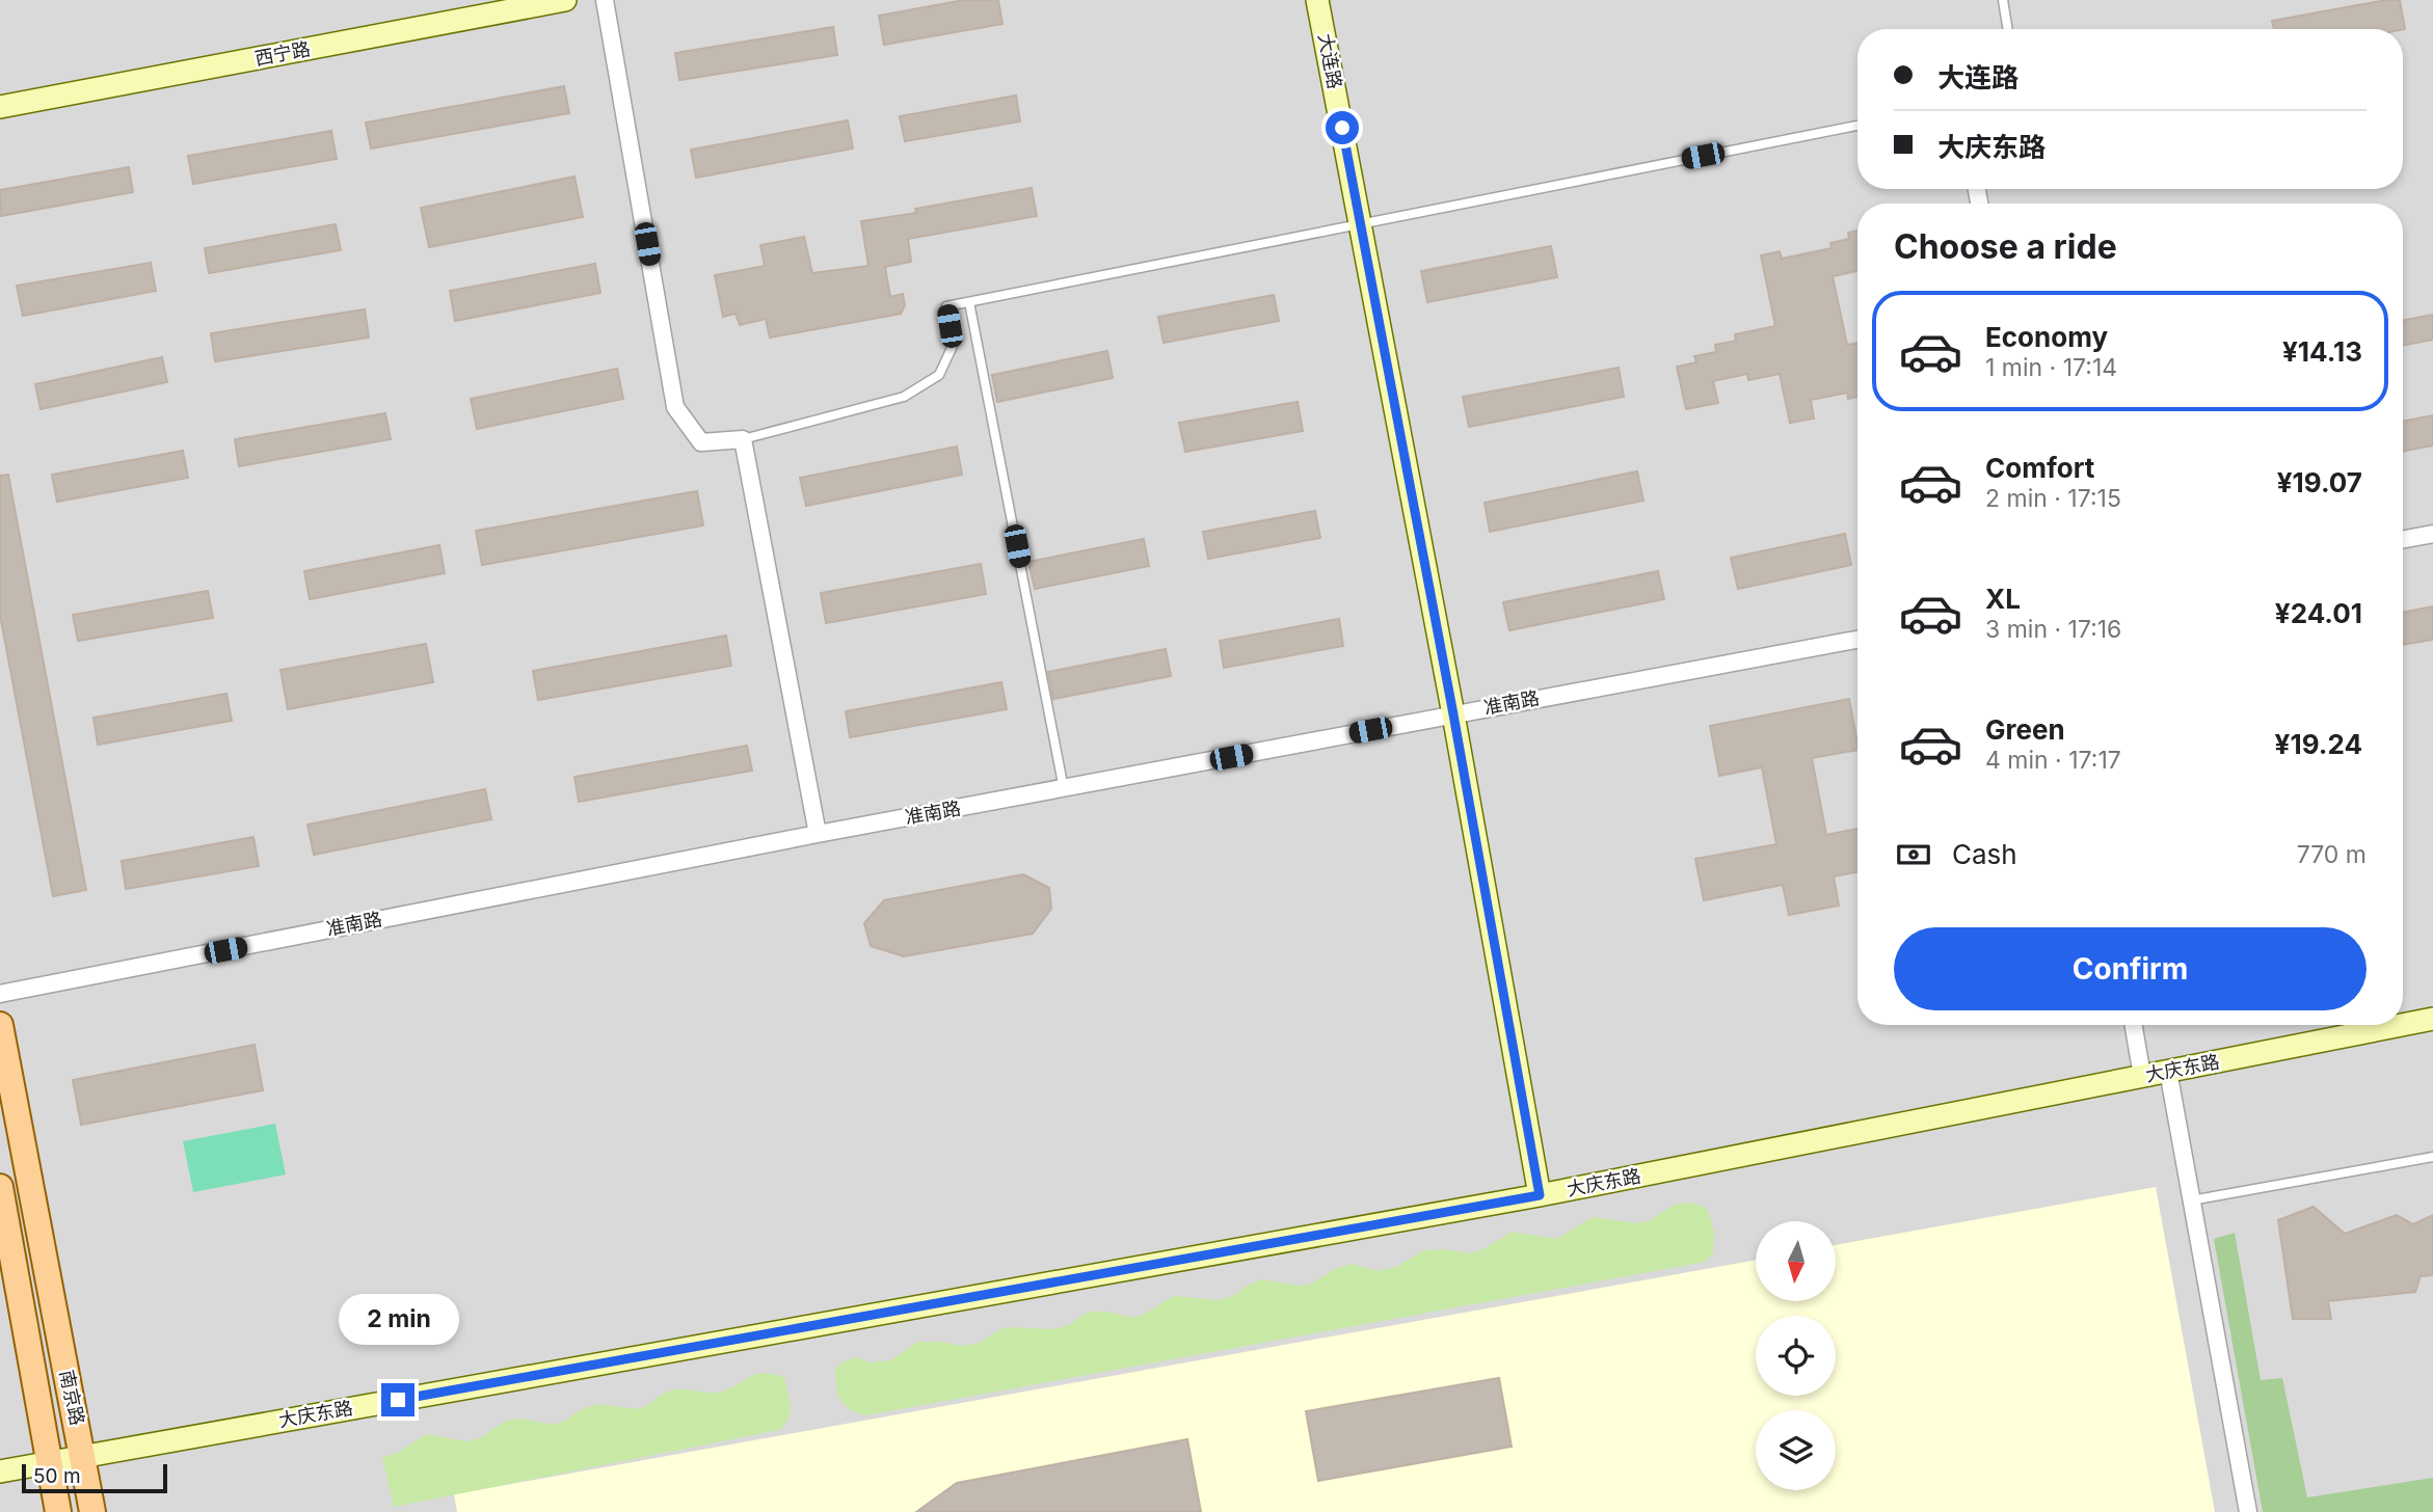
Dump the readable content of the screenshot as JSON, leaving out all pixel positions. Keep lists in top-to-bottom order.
{
  "streets": {
    "main road": [
      "西宁路",
      "大连路",
      "大庆东路",
      "南京路"
    ],
    "street": ["准南路"]
  },
  "crossings": [
    ["大连路", "准南路"],
    ["大连路", "大庆东路"],
    ["大庆东路", "南京路"]
  ],
  "scale_bar": "50 m",
  "north": "bottom",
  "page": {
    "banner": ["大连路", "大庆东路"],
    "heading": "Choose a ride",
    "list": [
      {
        "name": "Economy",
        "note": "1 min · 17:14",
        "value": "¥14.13"
      },
      {
        "name": "Comfort",
        "note": "2 min · 17:15",
        "value": "¥19.07"
      },
      {
        "name": "XL",
        "note": "3 min · 17:16",
        "value": "¥24.01"
      },
      {
        "name": "Green",
        "note": "4 min · 17:17",
        "value": "¥19.24"
      }
    ],
    "pay": ["Cash", "770 m"],
    "buttons": "Confirm",
    "bubble": "2 min",
    "scale": "50 m"
  }
}
